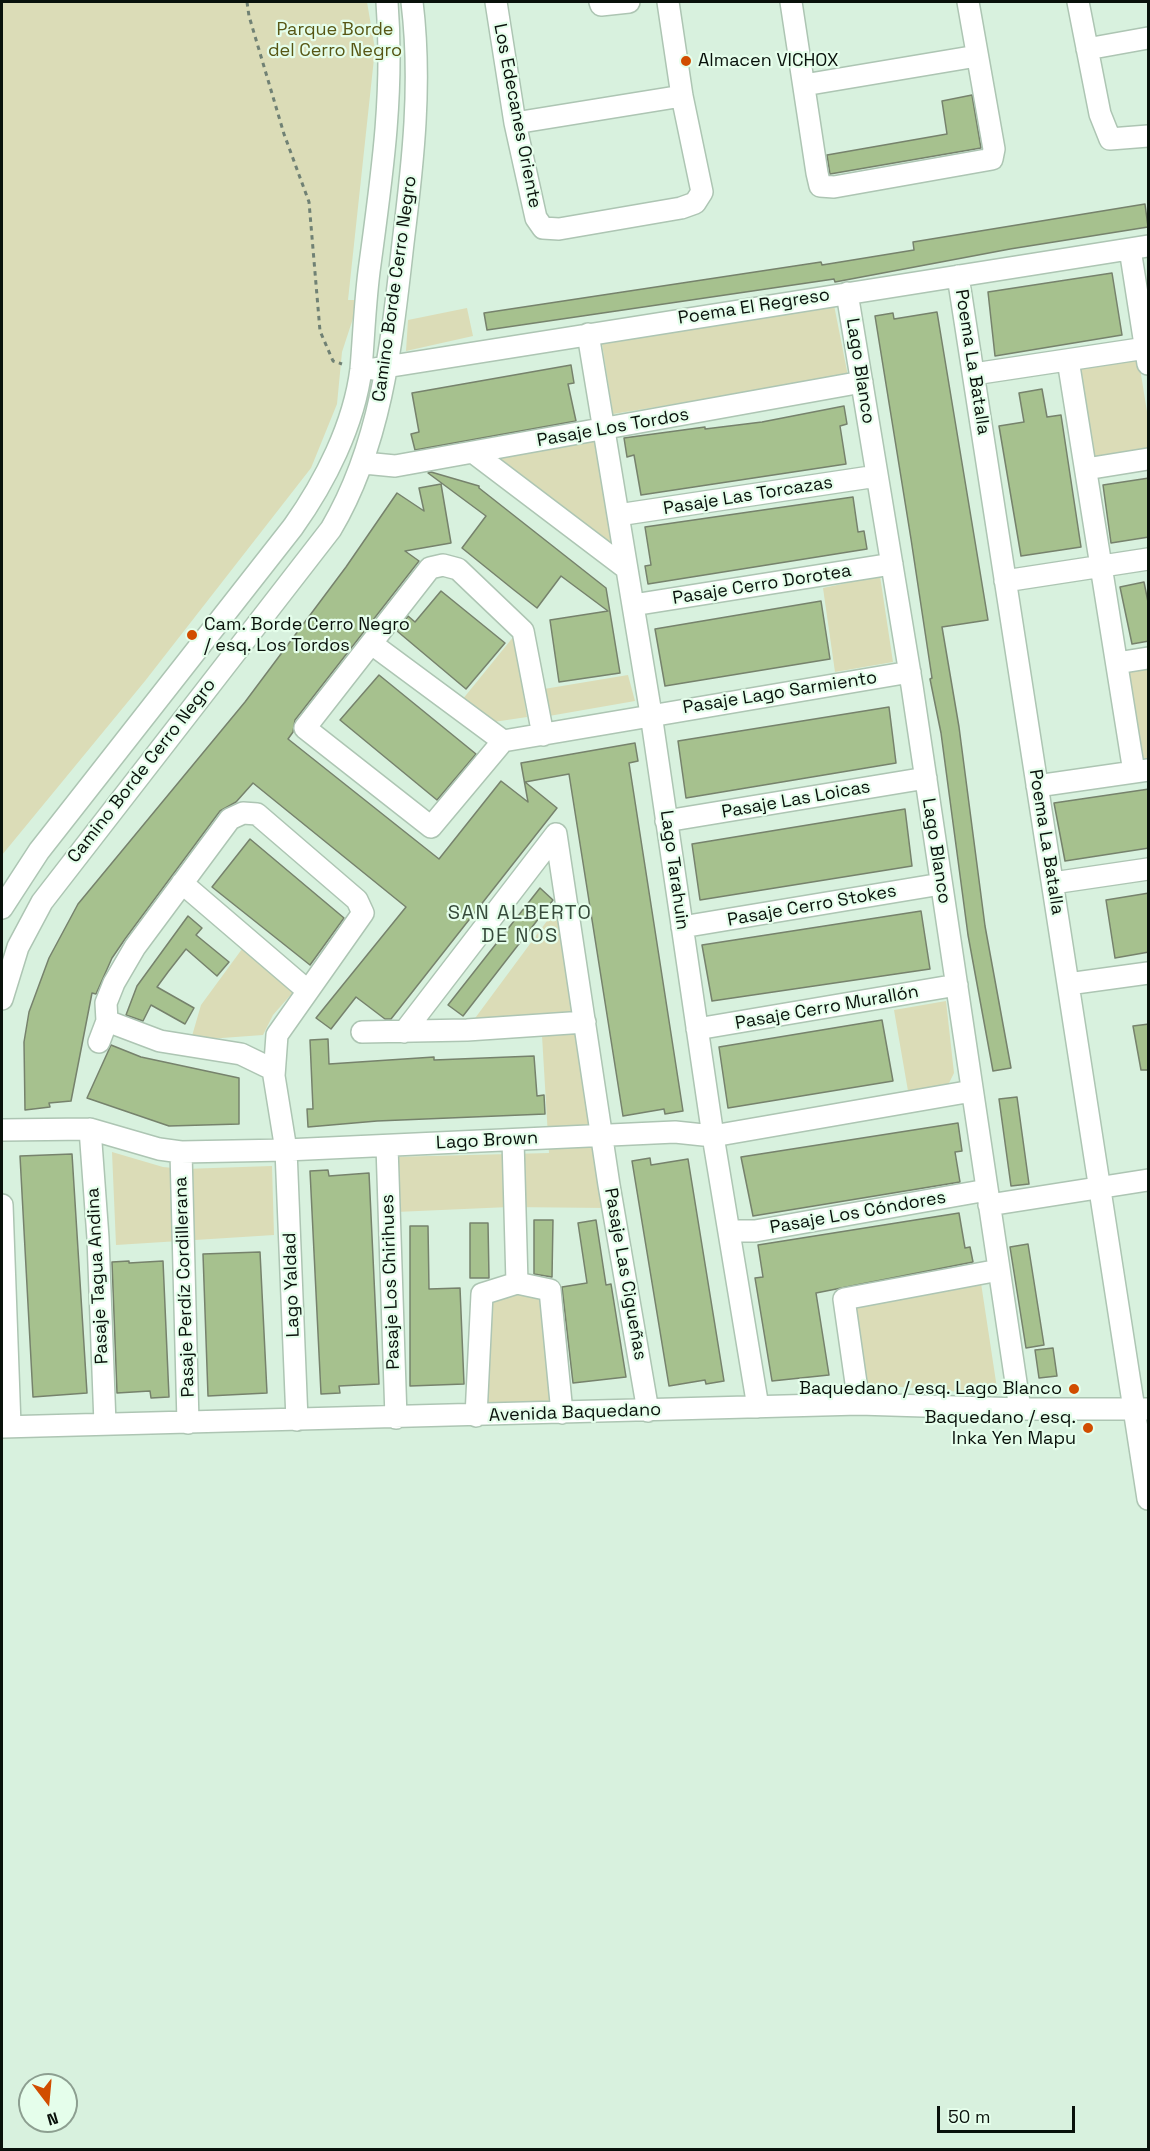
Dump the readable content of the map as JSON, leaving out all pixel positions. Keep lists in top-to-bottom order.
{
  "streets": {
    "street": [
      "Los Edecanes Oriente",
      "Camino Borde Cerro Negro",
      "Poema El Regreso",
      "Poema La Batalla",
      "Lago Blanco",
      "Pasaje Los Tordos",
      "Pasaje Las Torcazas",
      "Pasaje Cerro Dorotea",
      "Pasaje Lago Sarmiento",
      "Pasaje Las Loicas",
      "Lago Tarahuin",
      "Pasaje Cerro Stokes",
      "Pasaje Cerro Murallón",
      "Lago Brown",
      "Pasaje Los Cóndores",
      "Pasaje Las Cigueñas",
      "Pasaje Tagua Andina",
      "Pasaje Los Chirihues",
      "Lago Yaldad",
      "Pasaje Perdíz Cordillerana",
      "Avenida Baquedano"
    ]
  },
  "crossings": [
    ["Camino Borde Cerro Negro", "Poema El Regreso"],
    ["Camino Borde Cerro Negro", "Pasaje Los Tordos"],
    ["Poema El Regreso", "Poema La Batalla"],
    ["Poema El Regreso", "Lago Blanco"],
    ["Poema El Regreso", "Lago Tarahuin"],
    ["Poema La Batalla", "Pasaje Los Cóndores"],
    ["Poema La Batalla", "Avenida Baquedano"],
    ["Lago Blanco", "Pasaje Los Tordos"],
    ["Lago Blanco", "Pasaje Las Torcazas"],
    ["Lago Blanco", "Pasaje Cerro Dorotea"],
    ["Lago Blanco", "Pasaje Lago Sarmiento"],
    ["Lago Blanco", "Pasaje Las Loicas"],
    ["Lago Blanco", "Pasaje Cerro Stokes"],
    ["Lago Blanco", "Pasaje Cerro Murallón"],
    ["Lago Blanco", "Lago Brown"],
    ["Lago Blanco", "Pasaje Los Cóndores"],
    ["Lago Blanco", "Avenida Baquedano"],
    ["Pasaje Los Tordos", "Lago Tarahuin"],
    ["Pasaje Las Torcazas", "Lago Tarahuin"],
    ["Pasaje Cerro Dorotea", "Lago Tarahuin"],
    ["Pasaje Lago Sarmiento", "Lago Tarahuin"],
    ["Pasaje Las Loicas", "Lago Tarahuin"],
    ["Lago Tarahuin", "Pasaje Cerro Stokes"],
    ["Lago Tarahuin", "Pasaje Cerro Murallón"],
    ["Lago Tarahuin", "Lago Brown"],
    ["Lago Tarahuin", "Pasaje Los Cóndores"],
    ["Lago Tarahuin", "Avenida Baquedano"],
    ["Lago Brown", "Pasaje Las Cigueñas"],
    ["Lago Brown", "Pasaje Tagua Andina"],
    ["Lago Brown", "Pasaje Los Chirihues"],
    ["Lago Brown", "Lago Yaldad"],
    ["Lago Brown", "Pasaje Perdíz Cordillerana"],
    ["Pasaje Las Cigueñas", "Avenida Baquedano"],
    ["Pasaje Tagua Andina", "Avenida Baquedano"],
    ["Pasaje Los Chirihues", "Avenida Baquedano"],
    ["Lago Yaldad", "Avenida Baquedano"],
    ["Pasaje Perdíz Cordillerana", "Avenida Baquedano"]
  ],
  "districts": ["SAN ALBERTO DE NOS"],
  "parks": ["Parque Borde del Cerro Negro"],
  "places": [
    "Almacen VICHOX",
    "Cam. Borde Cerro Negro / esq. Los Tordos",
    "Baquedano / esq. Lago Blanco",
    "Baquedano / esq. Inka Yen Mapu"
  ],
  "scale_bar": "50 m",
  "north": "bottom"
}
